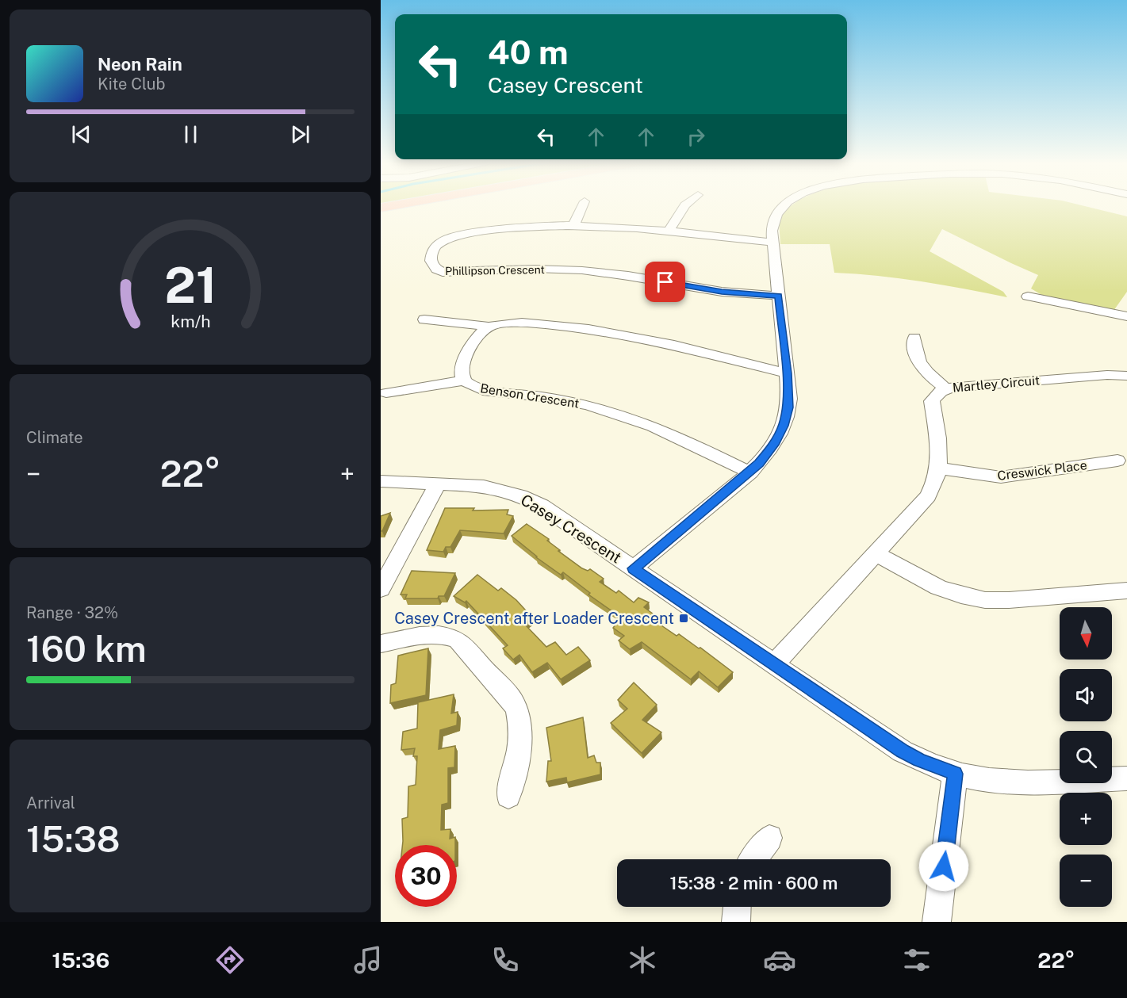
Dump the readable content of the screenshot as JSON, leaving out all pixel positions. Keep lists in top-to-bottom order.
{
  "streets": {
    "street": [
      "Phillipson Crescent",
      "Martley Circuit",
      "Benson Crescent",
      "Creswick Place",
      "Casey Crescent"
    ]
  },
  "crossings": [
    ["Martley Circuit", "Creswick Place"],
    ["Martley Circuit", "Casey Crescent"]
  ],
  "places": {
    "transit": ["Casey Crescent after Loader Crescent"]
  },
  "north": "bottom",
  "page": {
    "turn": ["40 m", "Casey Crescent"],
    "song": ["Neon Rain", "Kite Club"],
    "tile": [
      "Climate",
      ["Range · 32%", "160 km"],
      ["Arrival", "15:38"]
    ],
    "heat": ["−", "22°", "+"],
    "map_buttons": ["+", "−"],
    "limit": "30",
    "trip": "15:38 · 2 min · 600 m",
    "tabs": ["15:36", "22°"],
    "gauge": ["21", "km/h"]
  }
}
